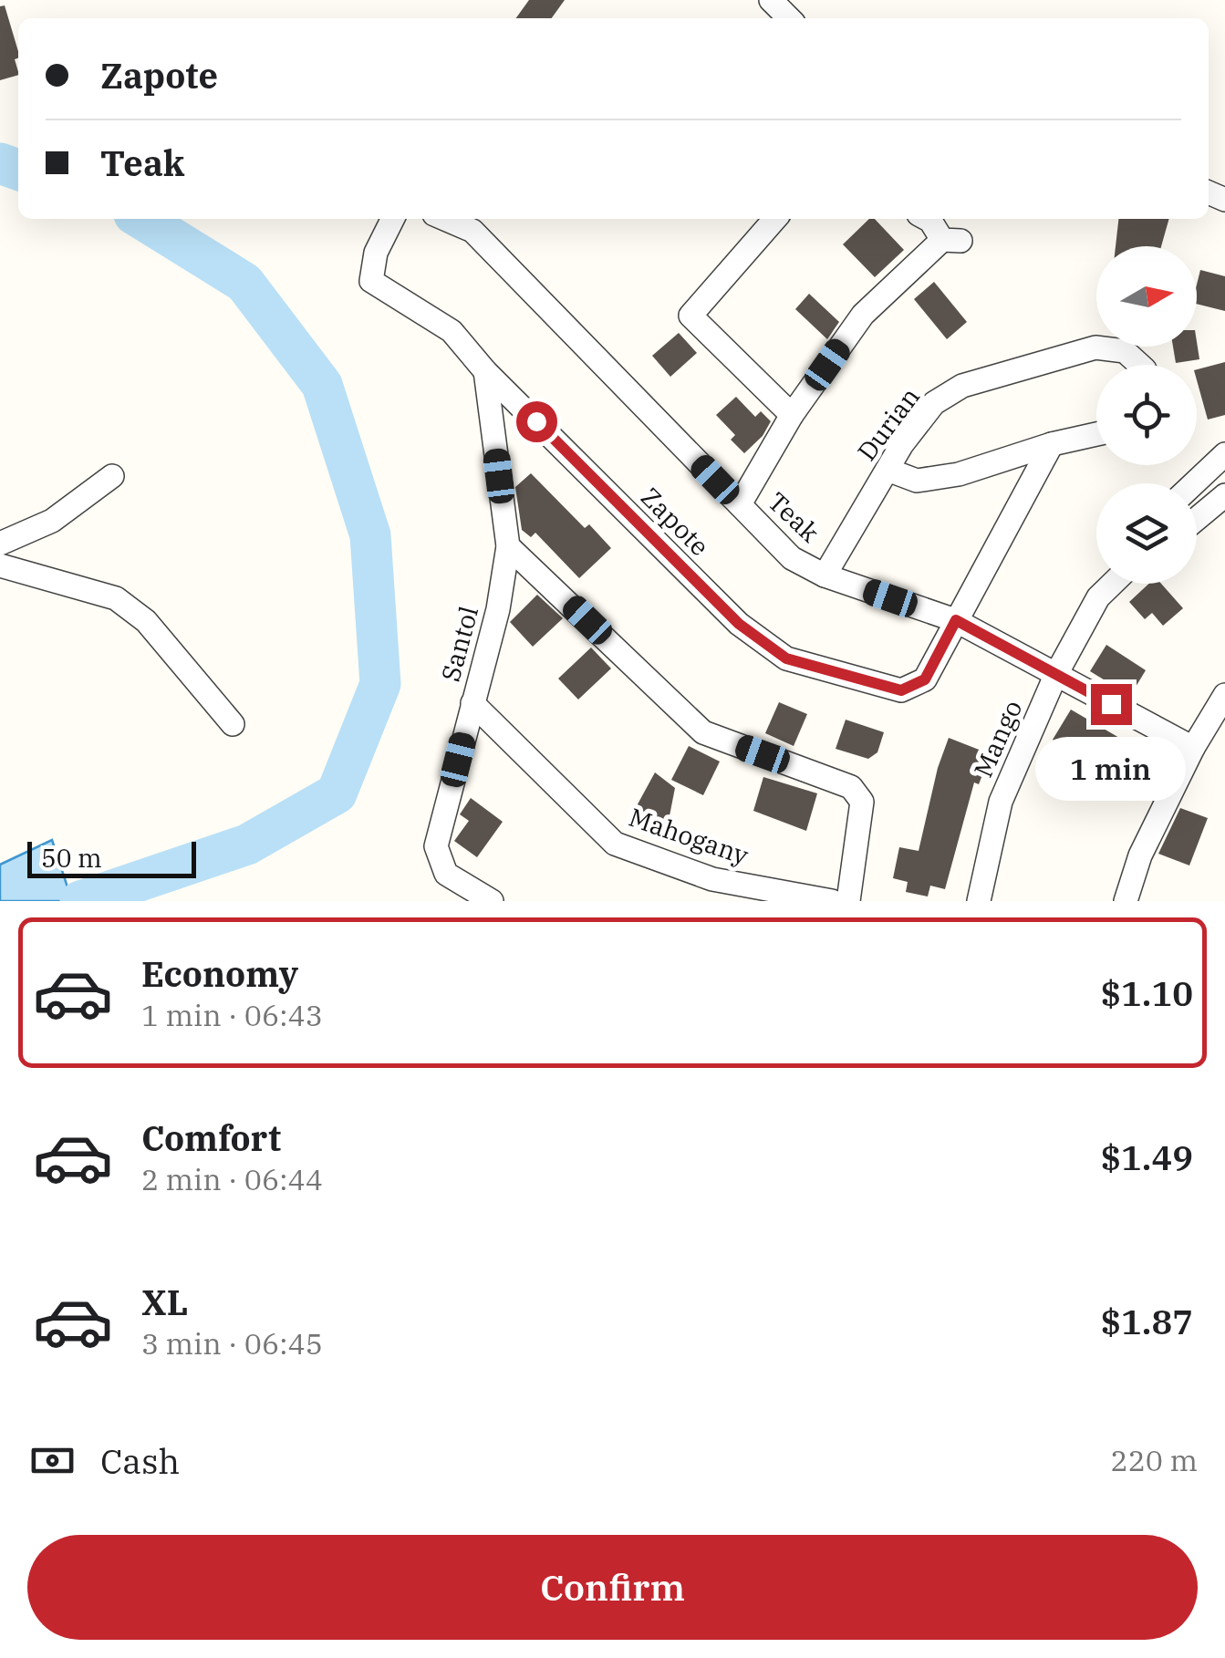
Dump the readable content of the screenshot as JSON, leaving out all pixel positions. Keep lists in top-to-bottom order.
{
  "streets": {
    "street": [
      "Durian",
      "Teak",
      "Zapote",
      "Santol",
      "Mango",
      "Mahogany"
    ]
  },
  "crossings": [
    ["Durian", "Teak"],
    ["Teak", "Zapote"],
    ["Teak", "Mango"],
    ["Zapote", "Santol"],
    ["Santol", "Mahogany"]
  ],
  "scale_bar": "50 m",
  "north": "right",
  "page": {
    "banner": ["Zapote", "Teak"],
    "bubble": "1 min",
    "scale": "50 m",
    "list": [
      {
        "name": "Economy",
        "note": "1 min · 06:43",
        "value": "$1.10"
      },
      {
        "name": "Comfort",
        "note": "2 min · 06:44",
        "value": "$1.49"
      },
      {
        "name": "XL",
        "note": "3 min · 06:45",
        "value": "$1.87"
      }
    ],
    "pay": ["Cash", "220 m"],
    "buttons": "Confirm"
  }
}
